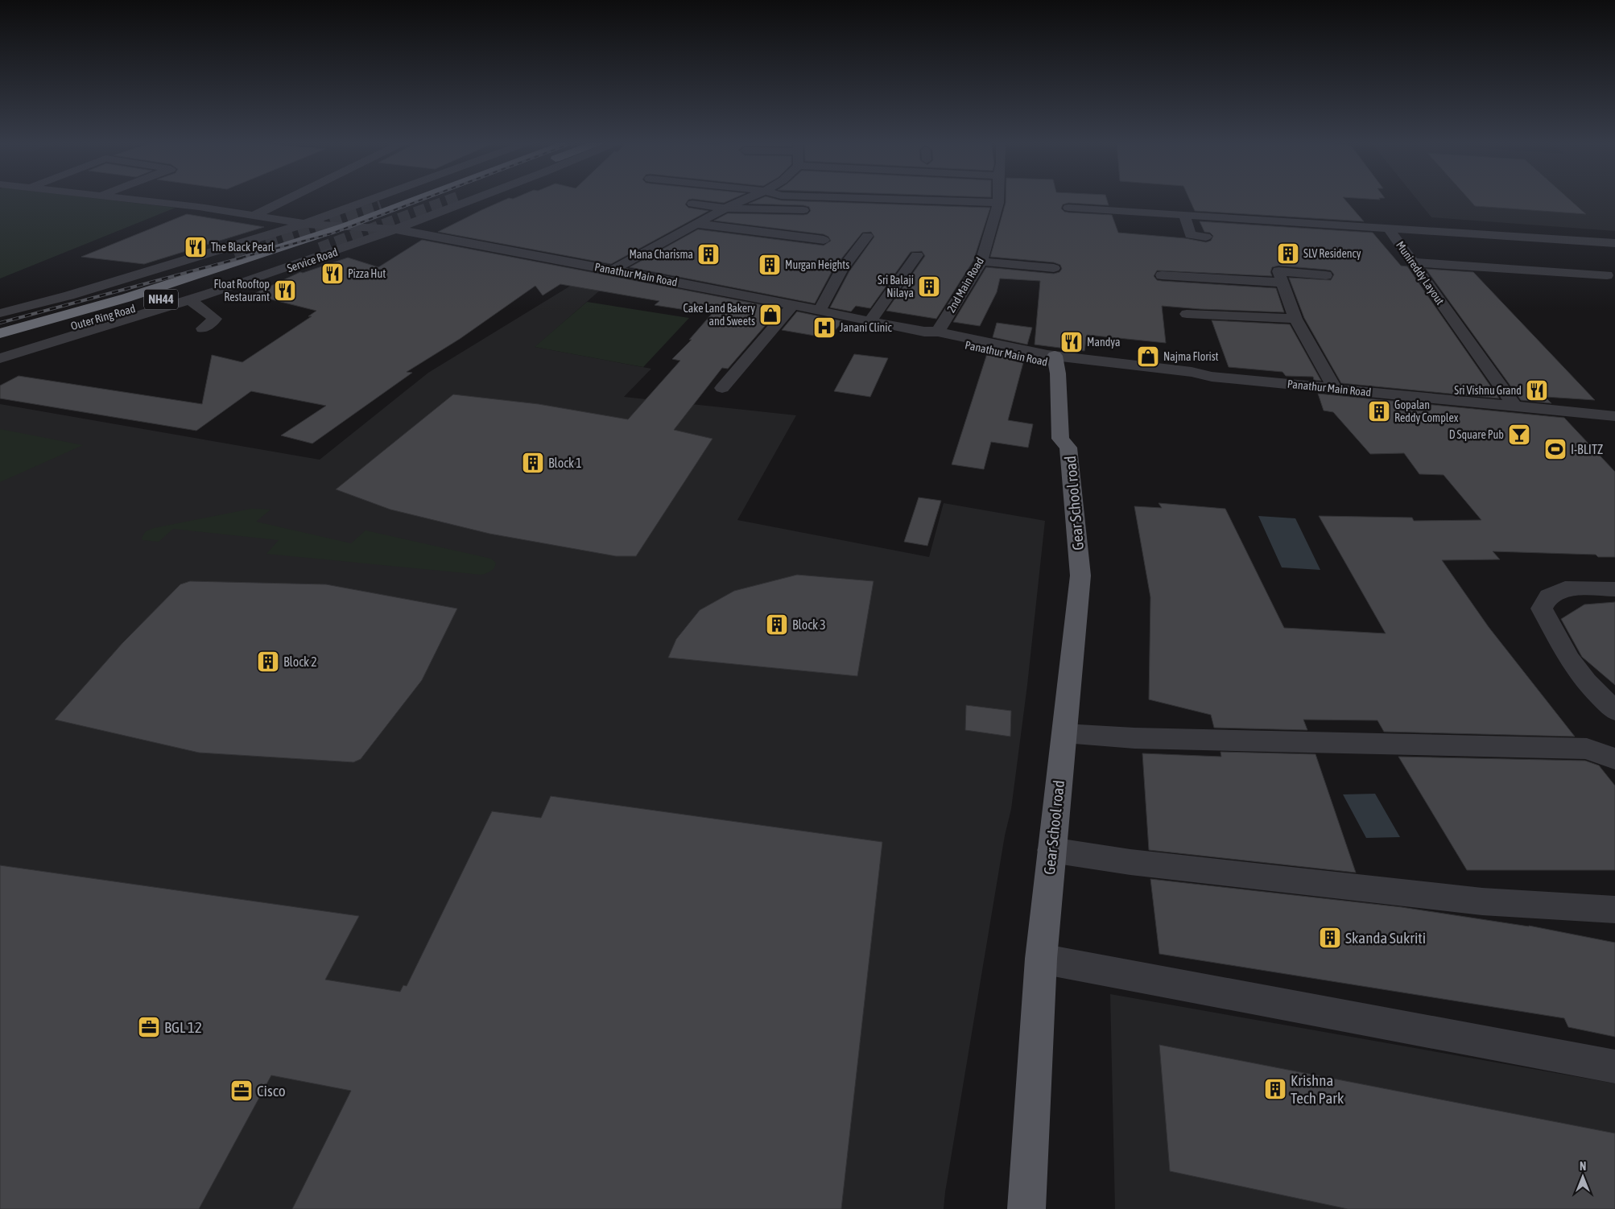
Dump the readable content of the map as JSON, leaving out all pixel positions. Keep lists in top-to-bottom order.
{
  "streets": {
    "highway": ["NH44", "Outer Ring Road"],
    "main road": ["Gear School road"],
    "street": [
      "Service Road",
      "Munireddy Layout",
      "Panathur Main Road",
      "2nd Main Road"
    ]
  },
  "crossings": [
    ["Service Road", "Panathur Main Road"],
    ["Munireddy Layout", "Panathur Main Road"],
    ["Panathur Main Road", "2nd Main Road"],
    ["Panathur Main Road", "Gear School road"]
  ],
  "places": {
    "restaurant": [
      "The Black Pearl",
      "Pizza Hut",
      "Float Rooftop Restaurant",
      "Mandya",
      "Sri Vishnu Grand"
    ],
    "building": [
      "SLV Residency",
      "Mana Charisma",
      "Murgan Heights",
      "Sri Balaji Nilaya",
      "Gopalan Reddy Complex",
      "Block 1",
      "Block 3",
      "Block 2",
      "Skanda Sukriti",
      "Krishna Tech Park"
    ],
    "shop": ["Cake Land Bakery and Sweets", "Najma Florist"],
    "hospital": ["Janani Clinic"],
    "bar": ["D Square Pub"],
    "sports": ["I-BLITZ"],
    "office": ["BGL 12", "Cisco"]
  },
  "north": "top"
}
